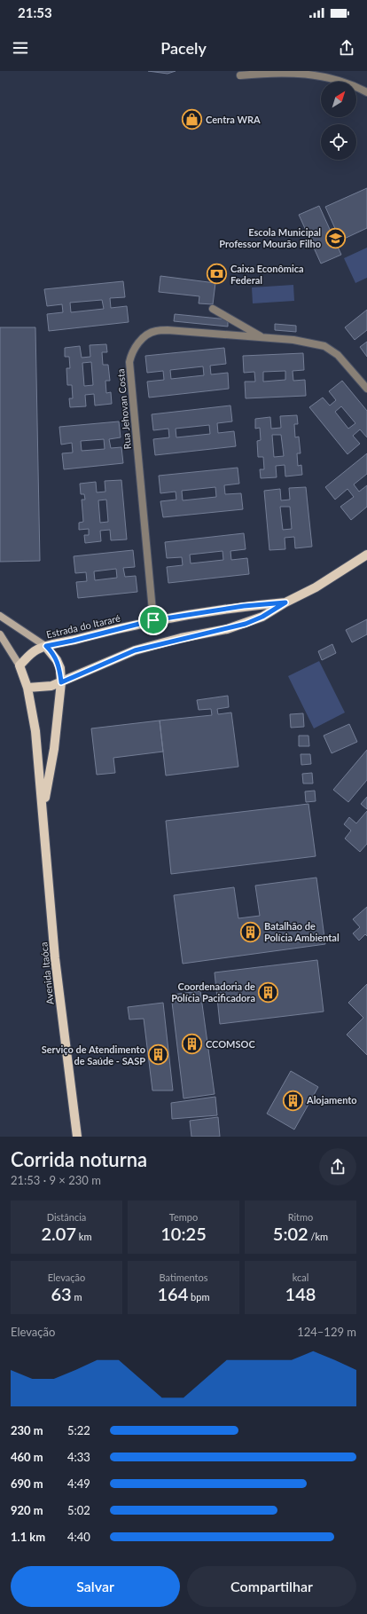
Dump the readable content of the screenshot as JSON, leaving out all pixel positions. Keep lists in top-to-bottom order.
{
  "streets": {
    "main road": ["Estrada do Itararé", "Avenida Itaóca"],
    "street": ["Rua Jehovan Costa"]
  },
  "crossings": [
    ["Rua Jehovan Costa", "Estrada do Itararé"],
    ["Estrada do Itararé", "Avenida Itaóca"]
  ],
  "places": {
    "shop": ["Centra WRA"],
    "school or university": ["Escola Municipal Professor Mourão Filho"],
    "bank": ["Caixa Econômica Federal"],
    "building": [
      "Batalhão de Polícia Ambiental",
      "Coordenadoria de Polícia Pacificadora",
      "CCOMSOC",
      "Serviço de Atendimento de Saúde - SASP",
      "Alojamento"
    ]
  },
  "north": "top right",
  "page": {
    "status": "21:53",
    "header": "Pacely",
    "heading": ["Corrida noturna", "21:53 · 9 × 230 m"],
    "stats": [
      ["Distância", "2.07 km"],
      ["Tempo", "10:25"],
      ["Ritmo", "5:02 /km"],
      ["Elevação", "63 m"],
      ["Batimentos", "164 bpm"],
      ["kcal", "148"]
    ],
    "chart": ["Elevação", "124–129 m"],
    "list": [
      {
        "name": "230 m",
        "note": "5:22"
      },
      {
        "name": "460 m",
        "note": "4:33"
      },
      {
        "name": "690 m",
        "note": "4:49"
      },
      {
        "name": "920 m",
        "note": "5:02"
      },
      {
        "name": "1.1 km",
        "note": "4:40"
      }
    ],
    "buttons": ["Salvar", "Compartilhar"]
  }
}
